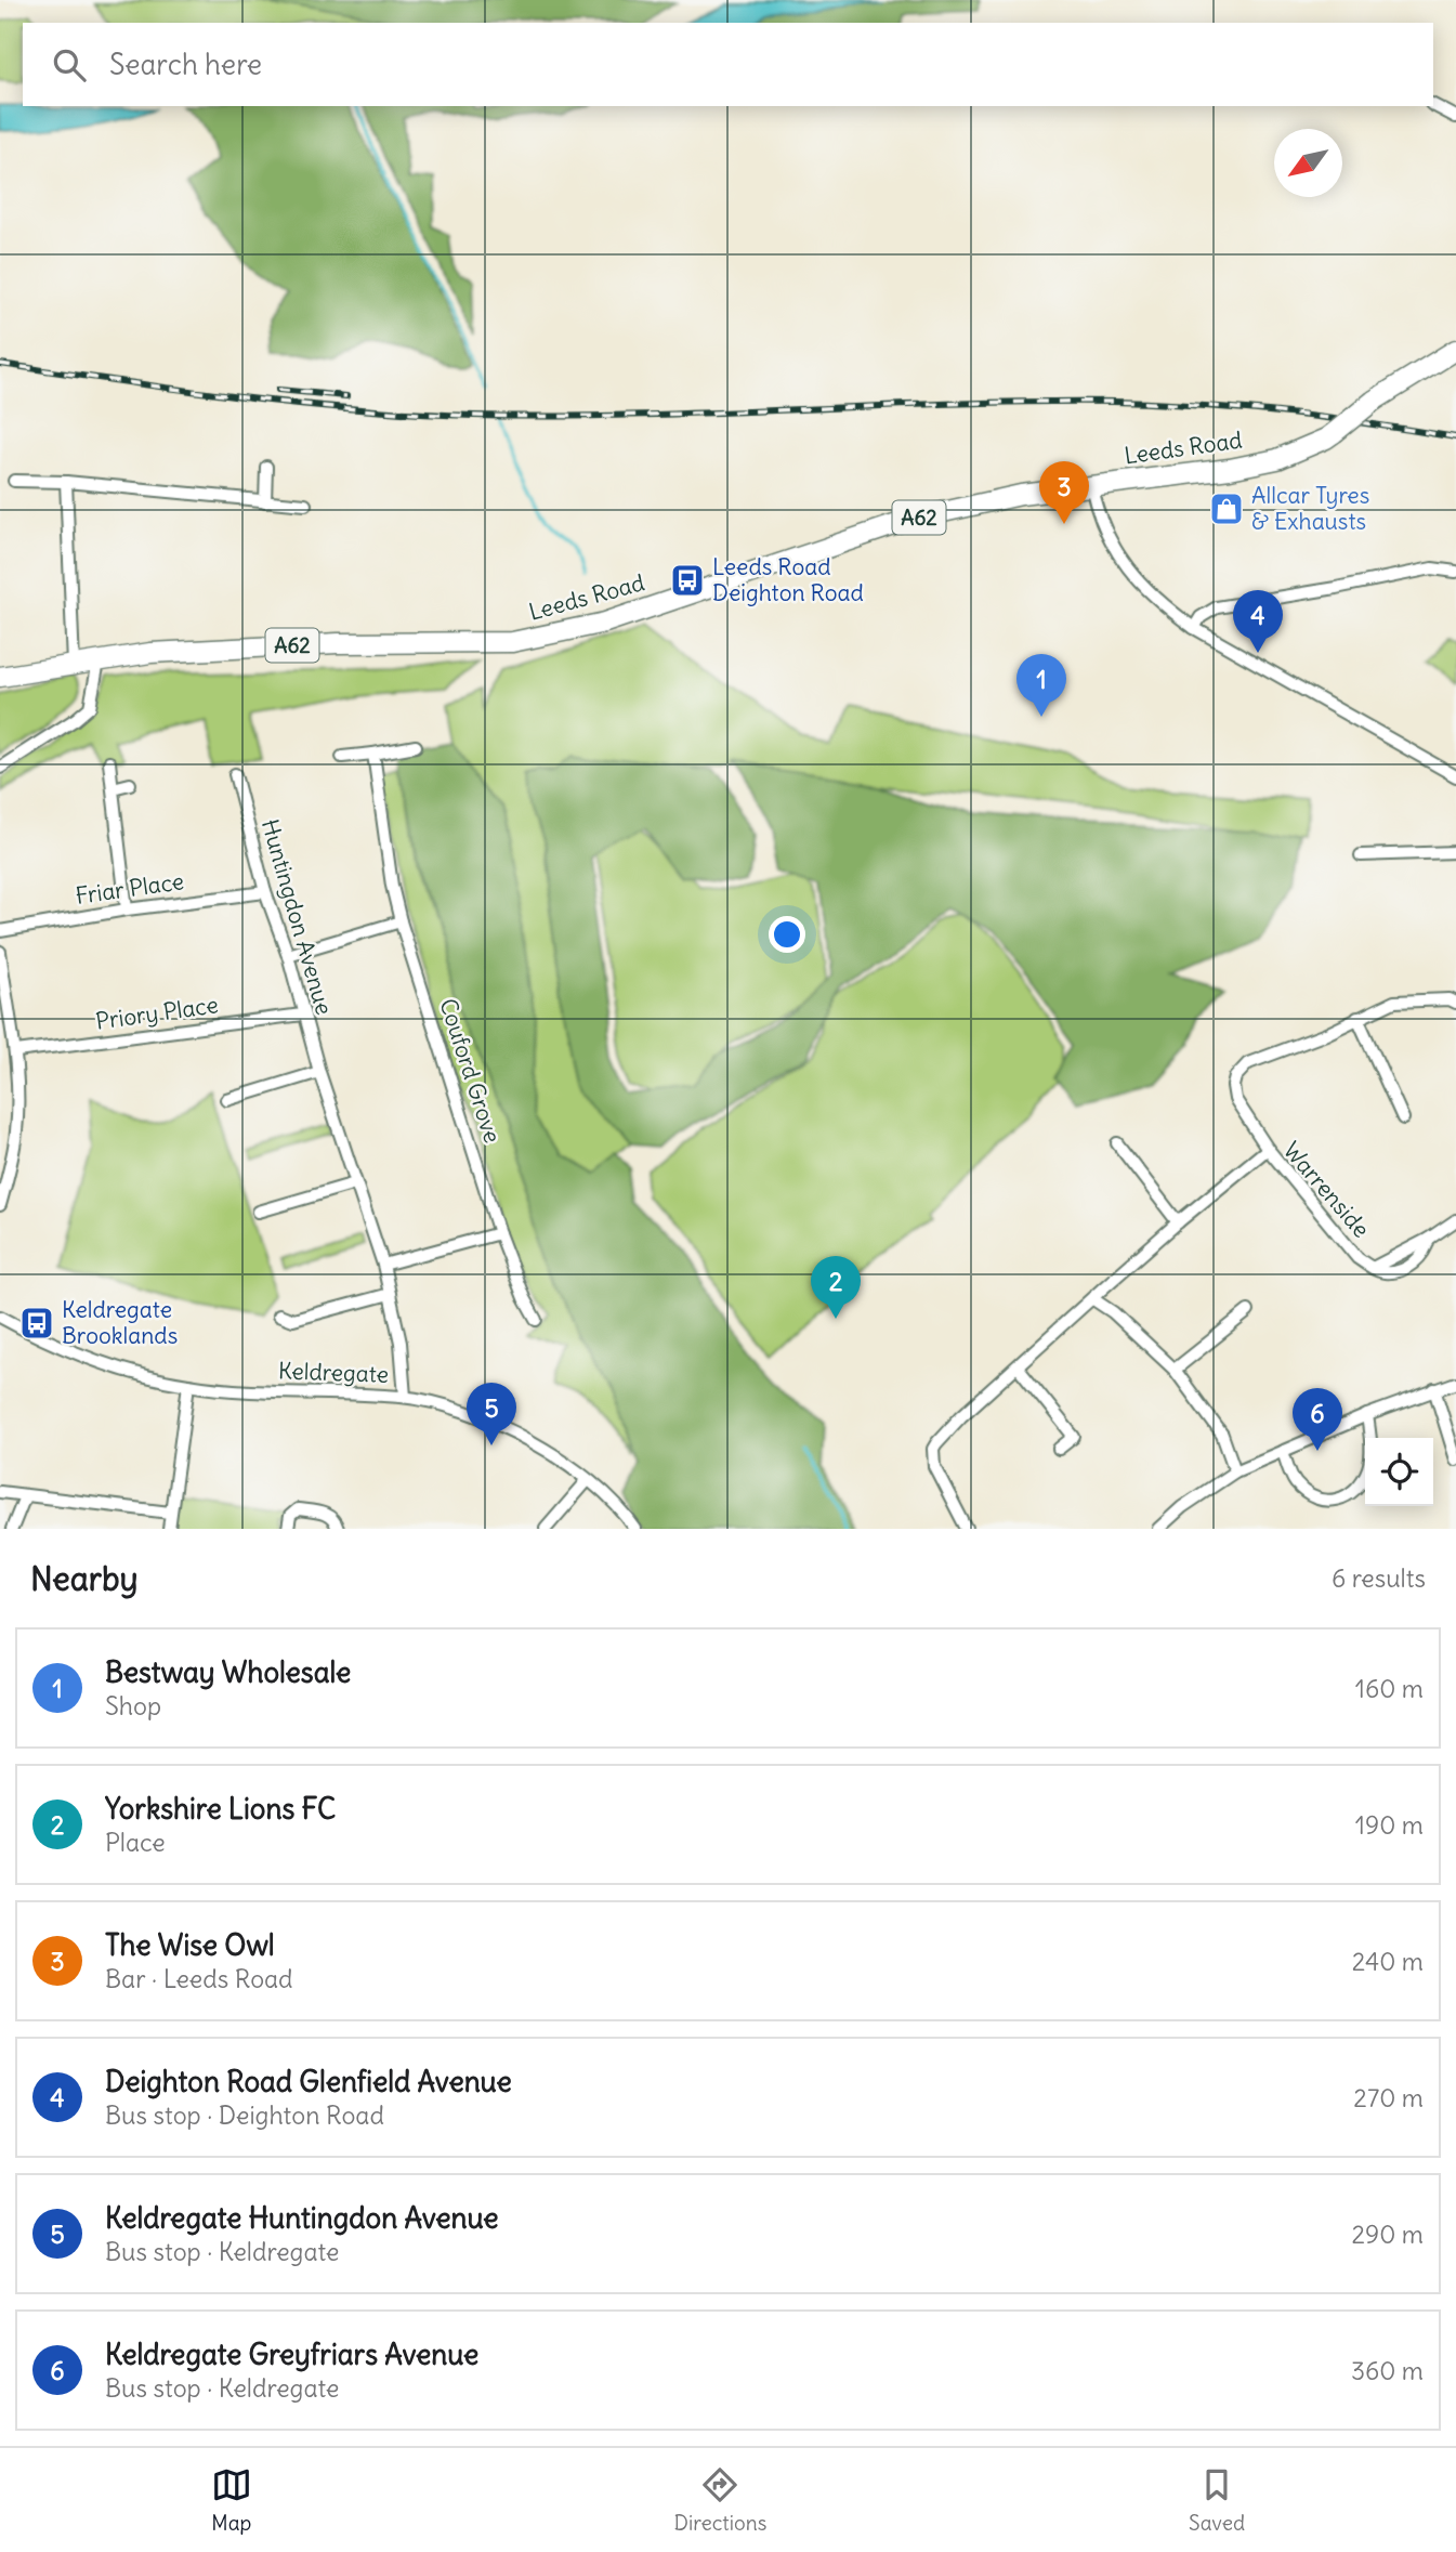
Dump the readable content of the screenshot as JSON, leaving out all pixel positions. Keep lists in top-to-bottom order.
{
  "streets": {
    "main road": ["Leeds Road", "A62"],
    "street": [
      "Friar Place",
      "Huntingdon Avenue",
      "Priory Place",
      "Couford Grove",
      "Warrenside",
      "Keldregate"
    ]
  },
  "crossings": [
    ["Friar Place", "Huntingdon Avenue"],
    ["Huntingdon Avenue", "Priory Place"],
    ["Huntingdon Avenue", "Keldregate"]
  ],
  "places": {
    "shop": ["Allcar Tyres & Exhausts"],
    "bus stop": ["Leeds Road Deighton Road", "Keldregate Brooklands"]
  },
  "north": "bottom left",
  "page": {
    "search": "Search here",
    "pins": [
      "3",
      "4",
      "1",
      "2",
      "5",
      "6"
    ],
    "heading": ["Nearby", "6 results"],
    "list": [
      {
        "mark": "1",
        "name": "Bestway Wholesale",
        "note": "Shop",
        "value": "160 m"
      },
      {
        "mark": "2",
        "name": "Yorkshire Lions FC",
        "note": "Place",
        "value": "190 m"
      },
      {
        "mark": "3",
        "name": "The Wise Owl",
        "note": "Bar · Leeds Road",
        "value": "240 m"
      },
      {
        "mark": "4",
        "name": "Deighton Road Glenfield Avenue",
        "note": "Bus stop · Deighton Road",
        "value": "270 m"
      },
      {
        "mark": "5",
        "name": "Keldregate Huntingdon Avenue",
        "note": "Bus stop · Keldregate",
        "value": "290 m"
      },
      {
        "mark": "6",
        "name": "Keldregate Greyfriars Avenue",
        "note": "Bus stop · Keldregate",
        "value": "360 m"
      }
    ],
    "nav": ["Map", "Directions", "Saved"]
  }
}
